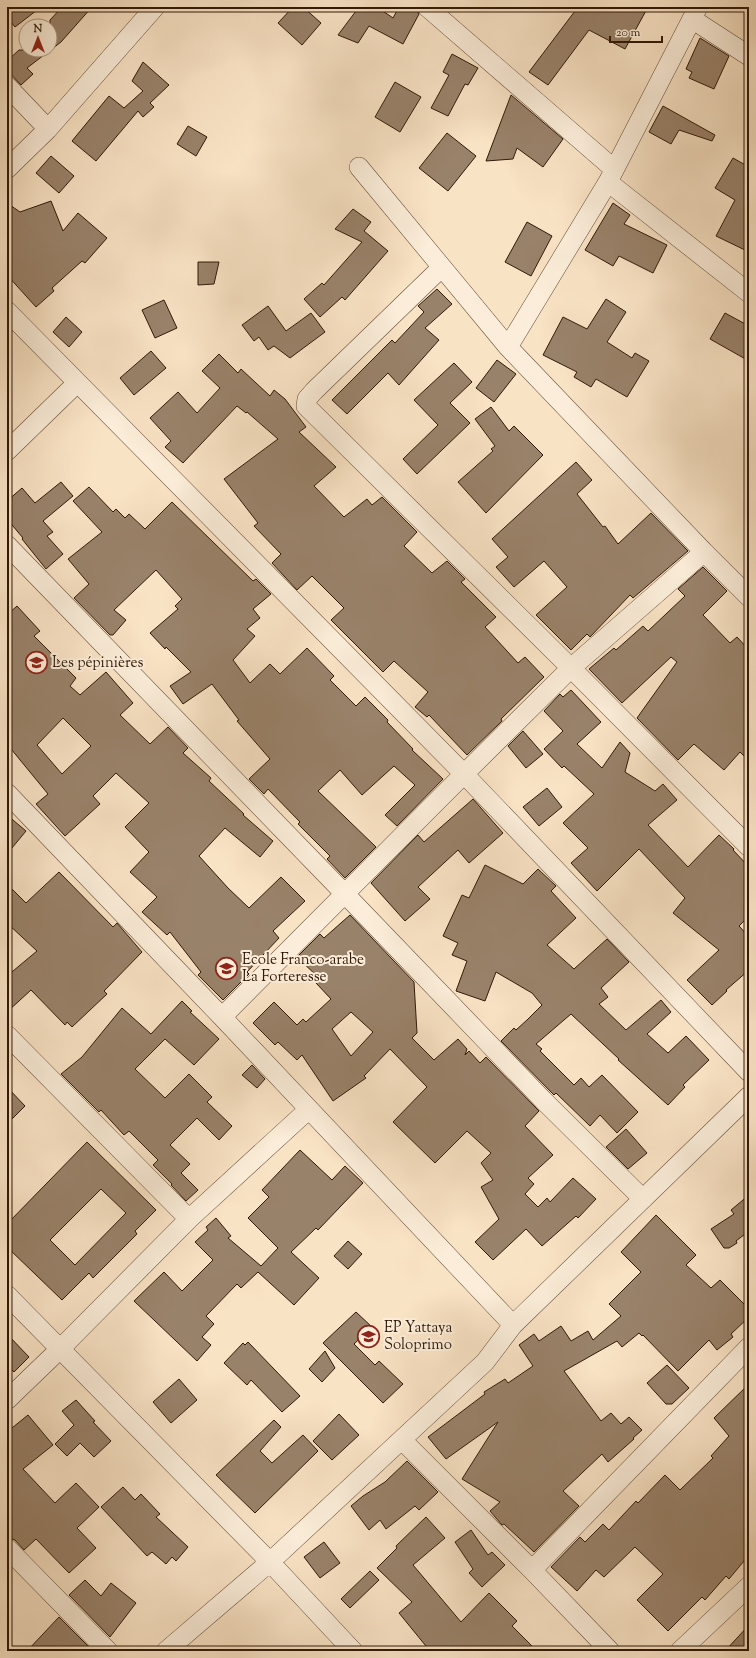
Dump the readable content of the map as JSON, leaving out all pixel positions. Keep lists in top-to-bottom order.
{
  "places": {
    "school or university": ["Les pépinières", "Ecole Franco-arabe La Forteresse", "EP Yattaya Soloprimo"]
  },
  "scale_bar": "20 m",
  "north": "top"
}
